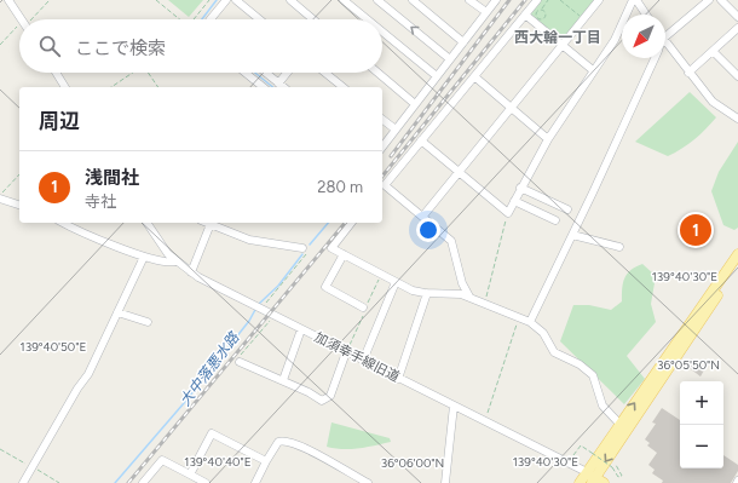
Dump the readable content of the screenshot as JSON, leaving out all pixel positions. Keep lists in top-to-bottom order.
{
  "streets": {
    "street": ["加須幸手線旧道"]
  },
  "districts": ["西大輪一丁目"],
  "water": ["大中落悪水路"],
  "north": "bottom left",
  "page": {
    "search": "ここで検索",
    "heading": "周辺",
    "list": [
      {
        "mark": "1",
        "name": "浅間社",
        "note": "寺社",
        "value": "280 m"
      }
    ],
    "pins": "1",
    "map_buttons": ["+", "−"]
  },
  "coordinates": [
    "139°40'30\"E",
    "139°40'50\"E",
    "36°05'50\"N",
    "139°40'40\"E",
    "36°06'00\"N"
  ]
}
